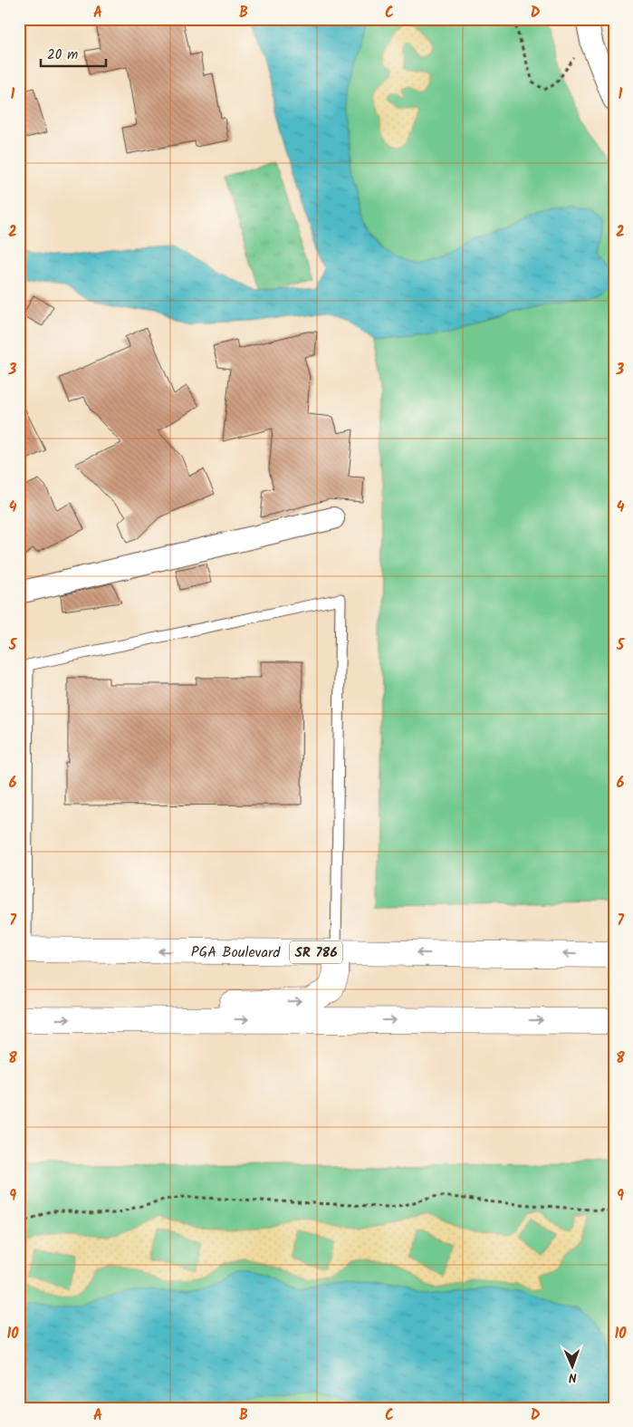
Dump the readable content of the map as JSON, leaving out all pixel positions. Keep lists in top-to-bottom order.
{
  "streets": {
    "main road": ["PGA Boulevard", "SR 786"]
  },
  "scale_bar": "20 m",
  "north": "bottom",
  "grid": {
    "columns": [
      "A",
      "B",
      "C",
      "D"
    ],
    "rows": [
      "1",
      "2",
      "3",
      "4",
      "5",
      "6",
      "7",
      "8",
      "9",
      "10"
    ]
  }
}
